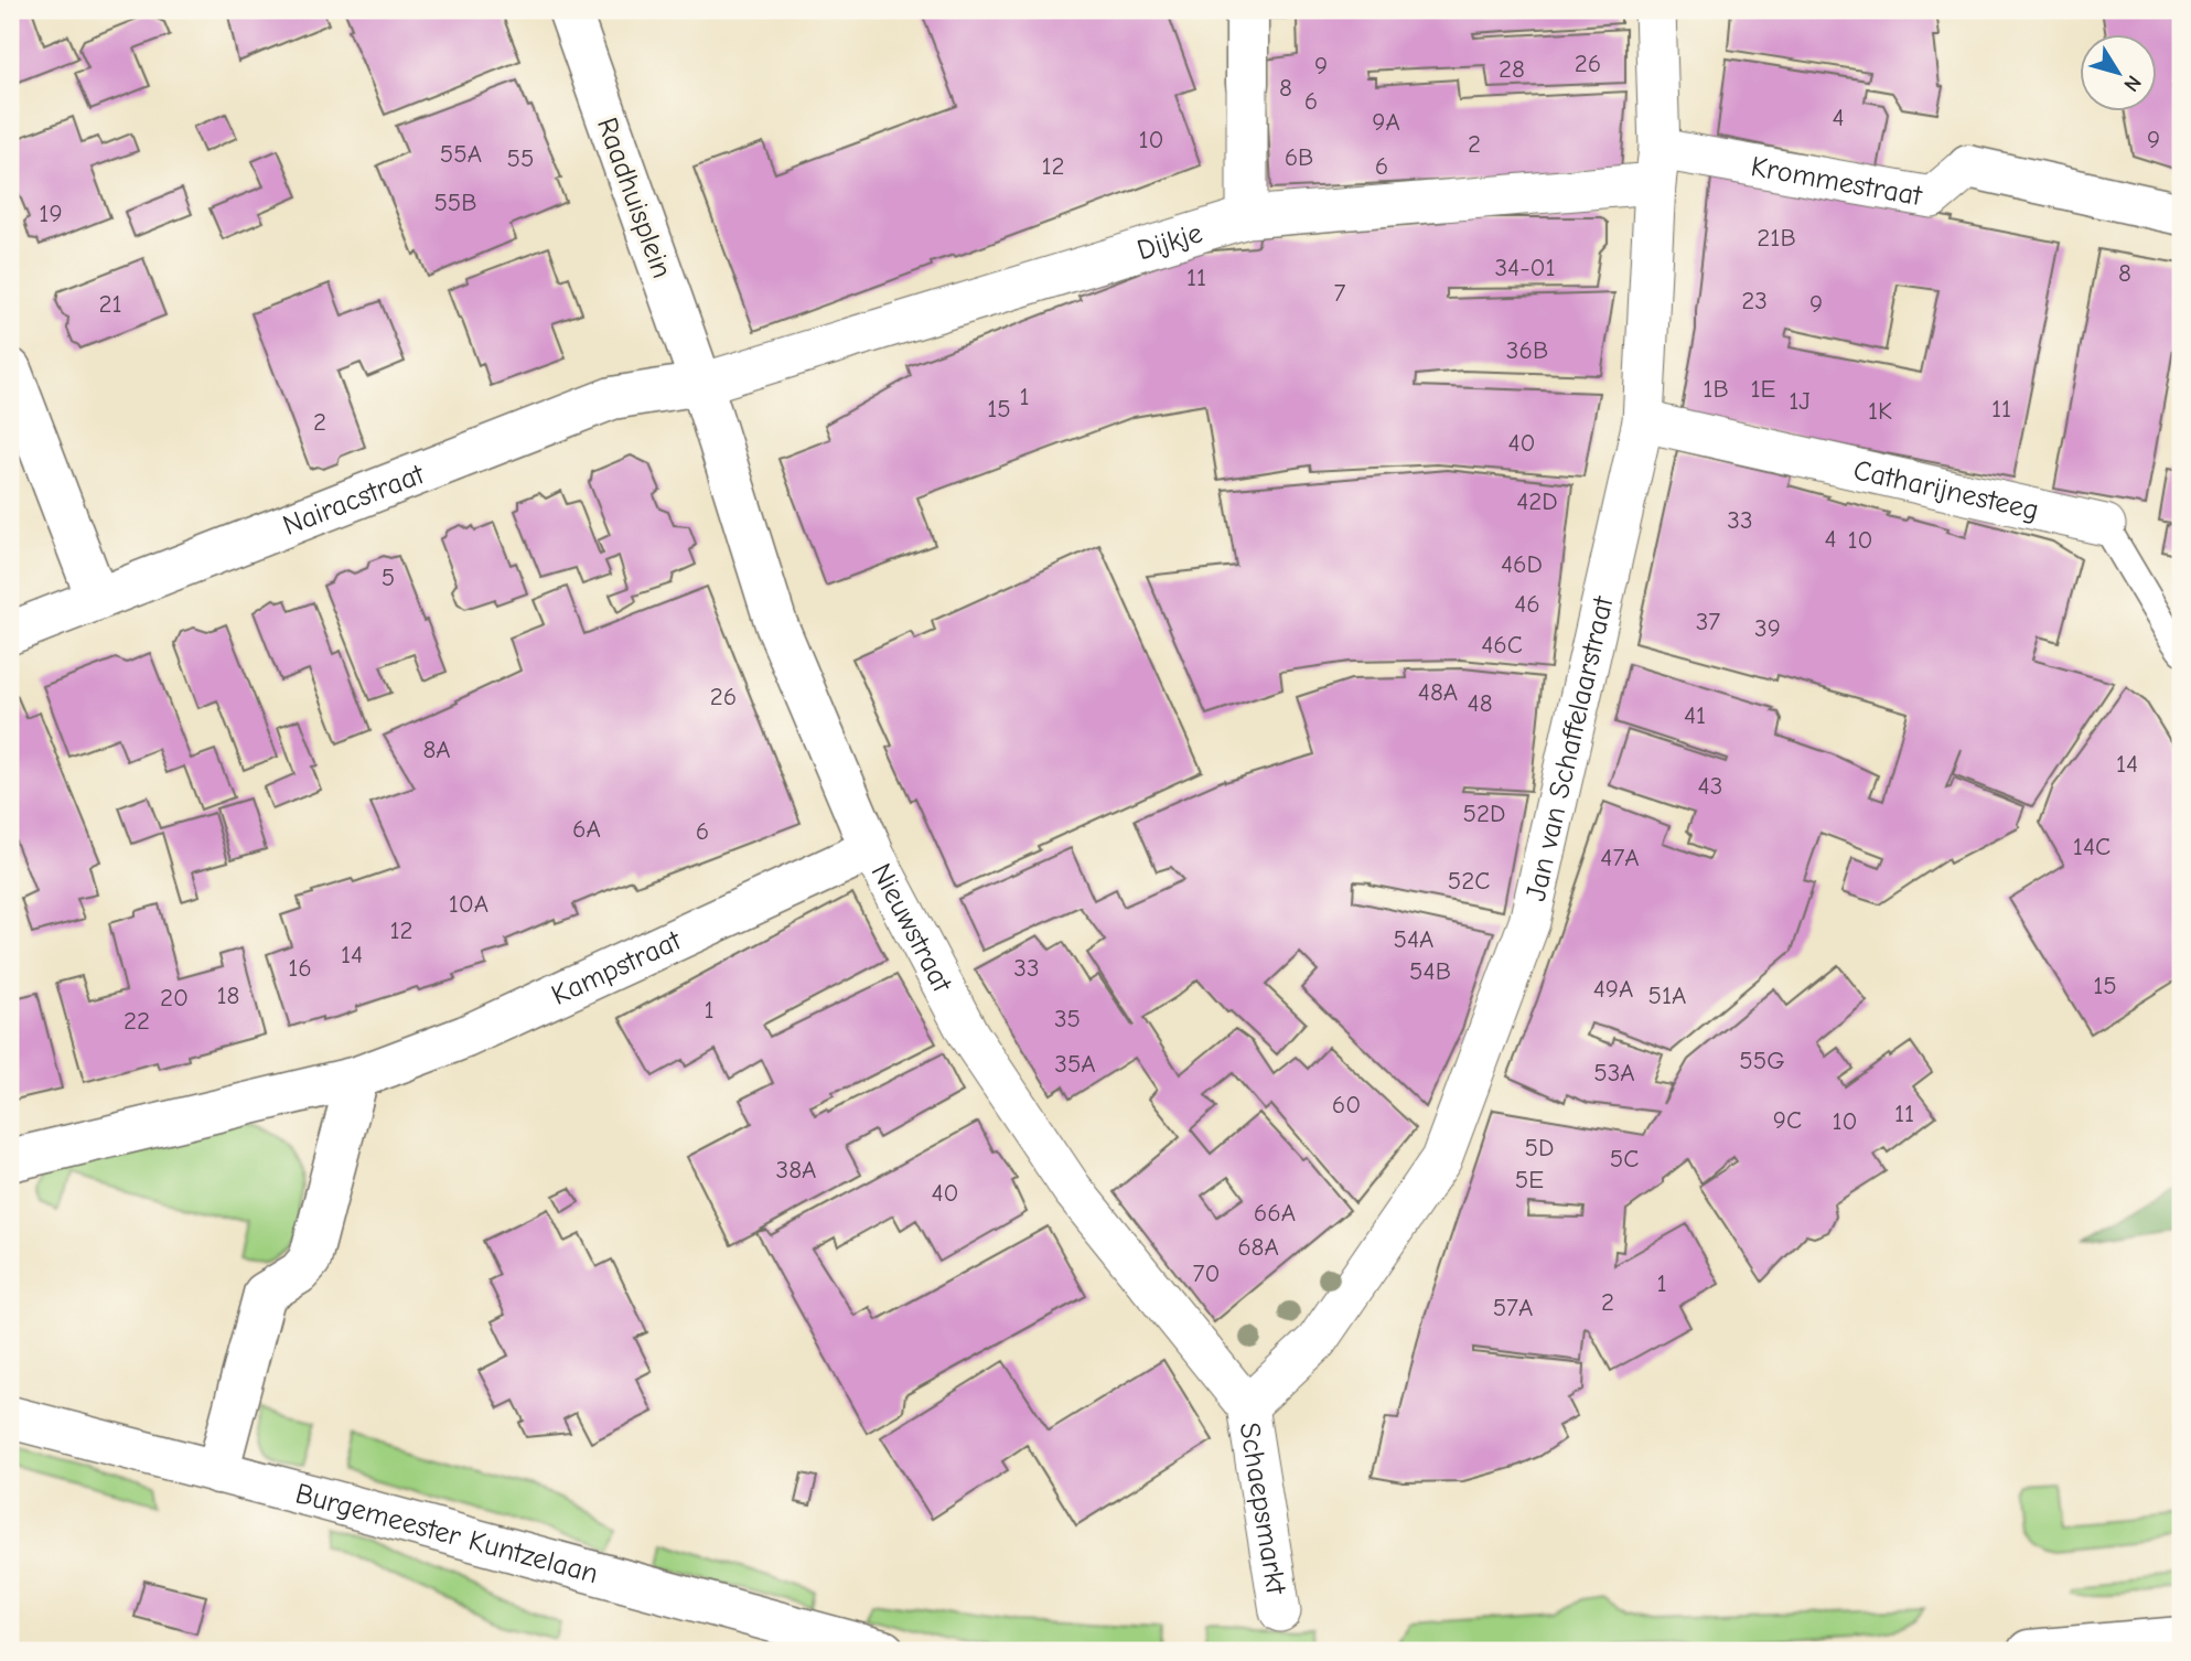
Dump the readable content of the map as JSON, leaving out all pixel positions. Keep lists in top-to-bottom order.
{
  "streets": {
    "street": [
      "Krommestraat",
      "Raadhuisplein",
      "Dijkje",
      "Catharijnesteeg",
      "Nairacstraat",
      "Jan van Schaffelaarstraat",
      "Nieuwstraat",
      "Kampstraat",
      "Schaepsmarkt",
      "Burgemeester Kuntzelaan"
    ]
  },
  "crossings": [
    ["Krommestraat", "Dijkje"],
    ["Krommestraat", "Jan van Schaffelaarstraat"],
    ["Raadhuisplein", "Dijkje"],
    ["Raadhuisplein", "Nairacstraat"],
    ["Raadhuisplein", "Nieuwstraat"],
    ["Dijkje", "Nairacstraat"],
    ["Dijkje", "Jan van Schaffelaarstraat"],
    ["Dijkje", "Nieuwstraat"],
    ["Catharijnesteeg", "Jan van Schaffelaarstraat"],
    ["Nairacstraat", "Nieuwstraat"],
    ["Jan van Schaffelaarstraat", "Nieuwstraat"],
    ["Jan van Schaffelaarstraat", "Schaepsmarkt"],
    ["Nieuwstraat", "Kampstraat"],
    ["Nieuwstraat", "Schaepsmarkt"]
  ],
  "house_numbers": [
    "26",
    "9",
    "28",
    "8",
    "6",
    "4",
    "9A",
    "10",
    "9",
    "2",
    "55A",
    "6B",
    "55",
    "12",
    "6",
    "55B",
    "19",
    "21B",
    "34-01",
    "8",
    "11",
    "7",
    "23",
    "21",
    "9",
    "36B",
    "1B",
    "1E",
    "1",
    "1J",
    "15",
    "11",
    "1K",
    "2",
    "40",
    "42D",
    "33",
    "4",
    "10",
    "46D",
    "5",
    "46",
    "37",
    "39",
    "46C",
    "48A",
    "26",
    "48",
    "41",
    "8A",
    "14",
    "43",
    "52D",
    "6A",
    "6",
    "14C",
    "47A",
    "52C",
    "10A",
    "12",
    "54A",
    "14",
    "16",
    "33",
    "54B",
    "15",
    "49A",
    "18",
    "51A",
    "20",
    "1",
    "35",
    "22",
    "55G",
    "35A",
    "53A",
    "60",
    "11",
    "9C",
    "10",
    "5D",
    "5C",
    "38A",
    "5E",
    "40",
    "66A",
    "68A",
    "70",
    "1",
    "2",
    "57A"
  ],
  "north": "bottom right"
}
